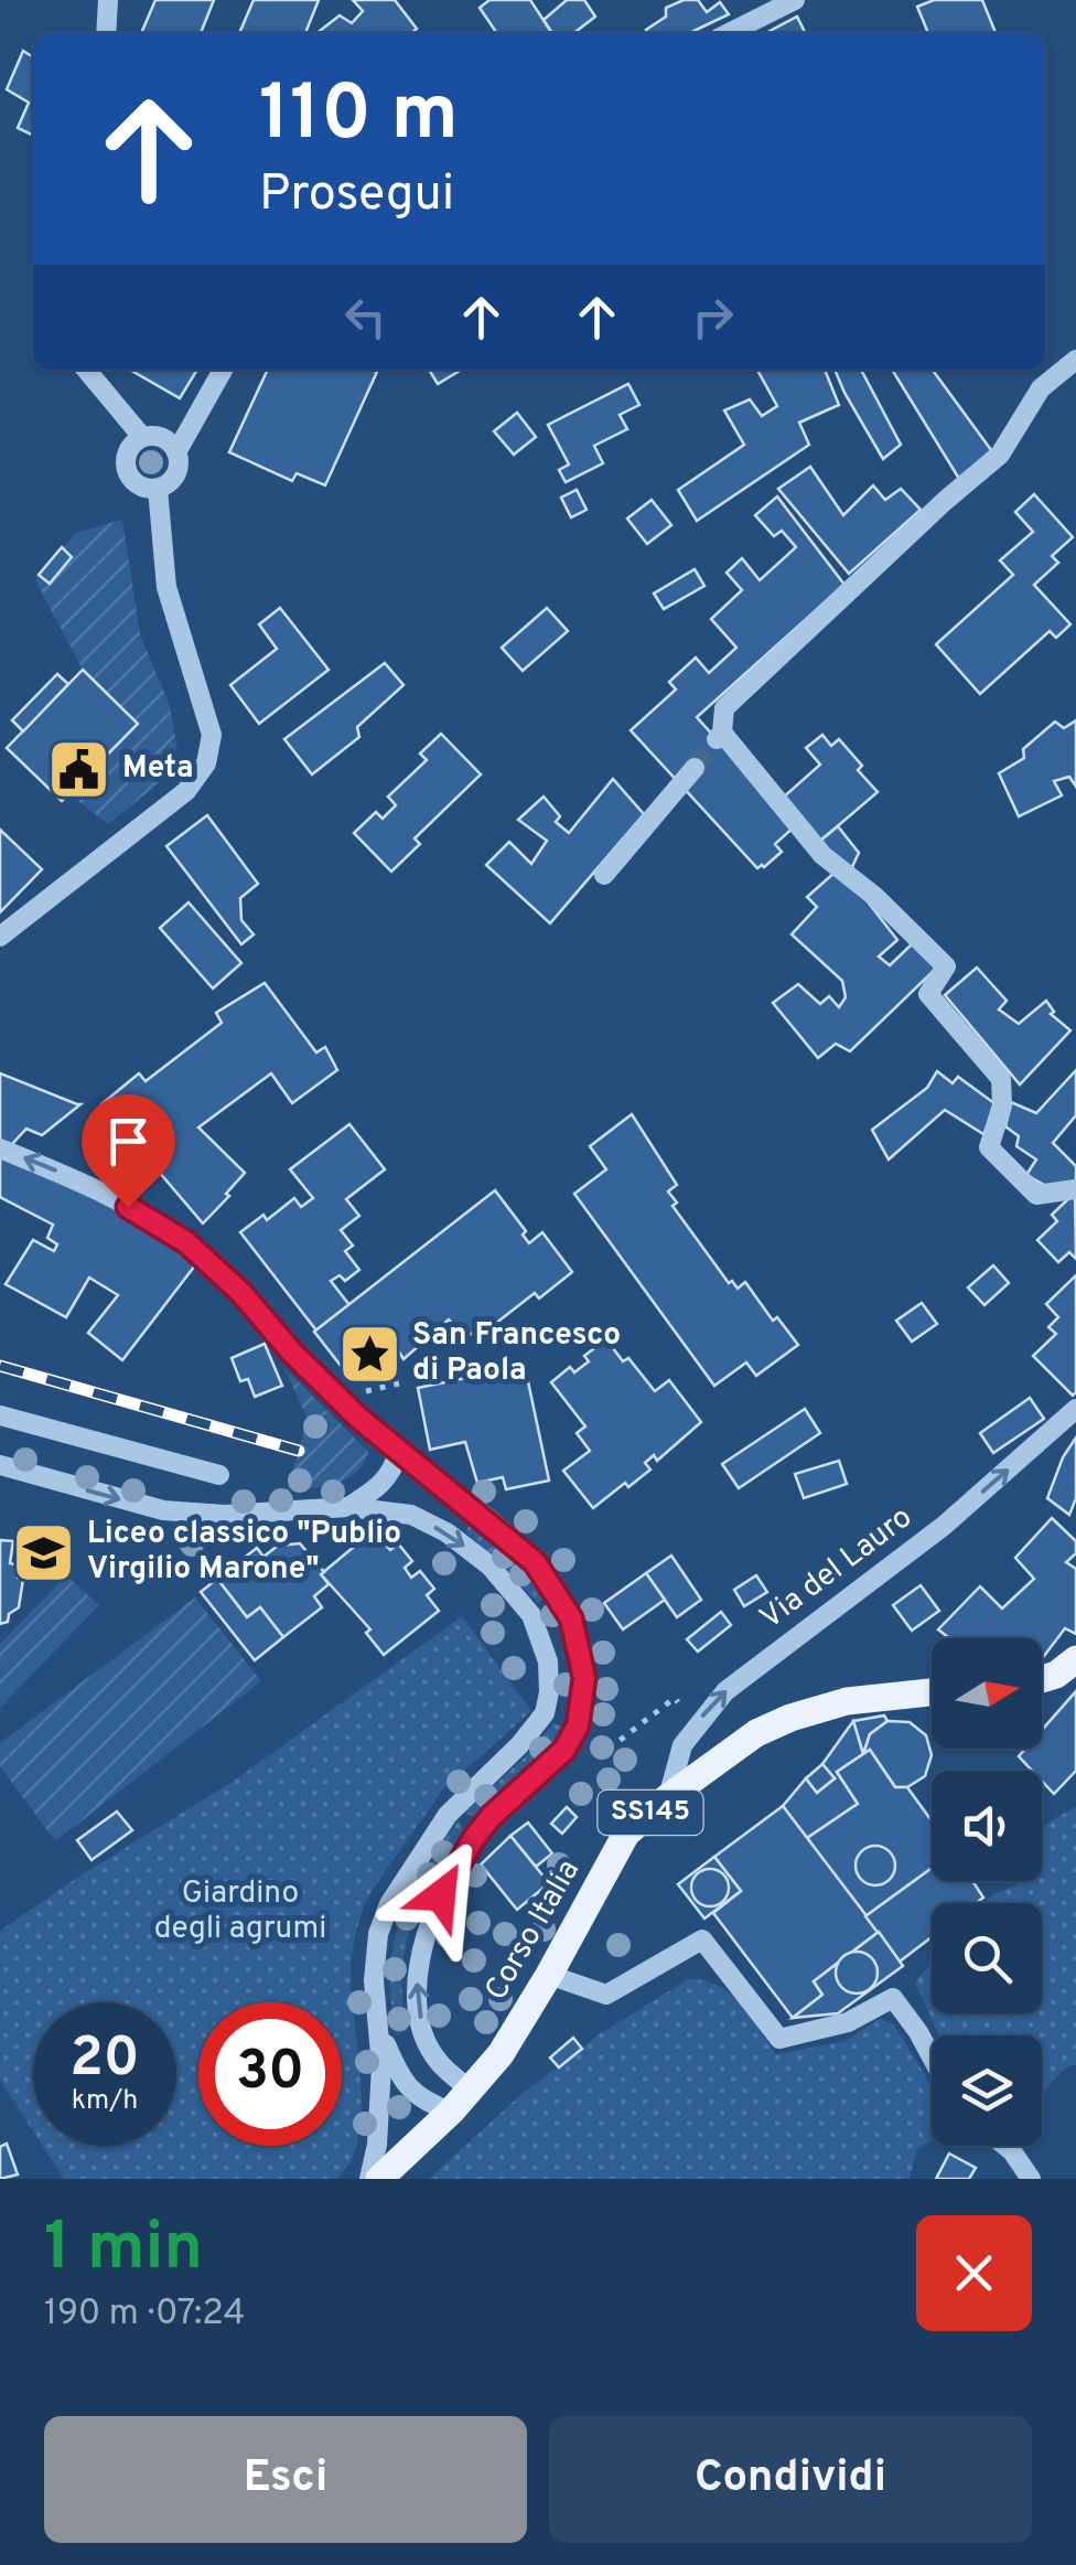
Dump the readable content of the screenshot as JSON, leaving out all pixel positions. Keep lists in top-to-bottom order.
{
  "streets": {
    "main road": ["SS145", "Corso Italia"],
    "street": ["Via del Lauro"]
  },
  "crossings": [
    ["Via del Lauro", "Corso Italia"]
  ],
  "one_way": ["Via del Lauro"],
  "parks": ["Giardino degli agrumi"],
  "places": {
    "public building": ["Meta"],
    "place": ["San Francesco di Paola"],
    "school or university": ["Liceo classico \"Publio Virgilio Marone\""]
  },
  "north": "right",
  "page": {
    "turn": ["110 m", "Prosegui"],
    "speed": "20 km/h",
    "limit": "30",
    "heading": ["1 min", "190 m · 07:24"],
    "buttons": ["Esci", "Condividi"]
  }
}
